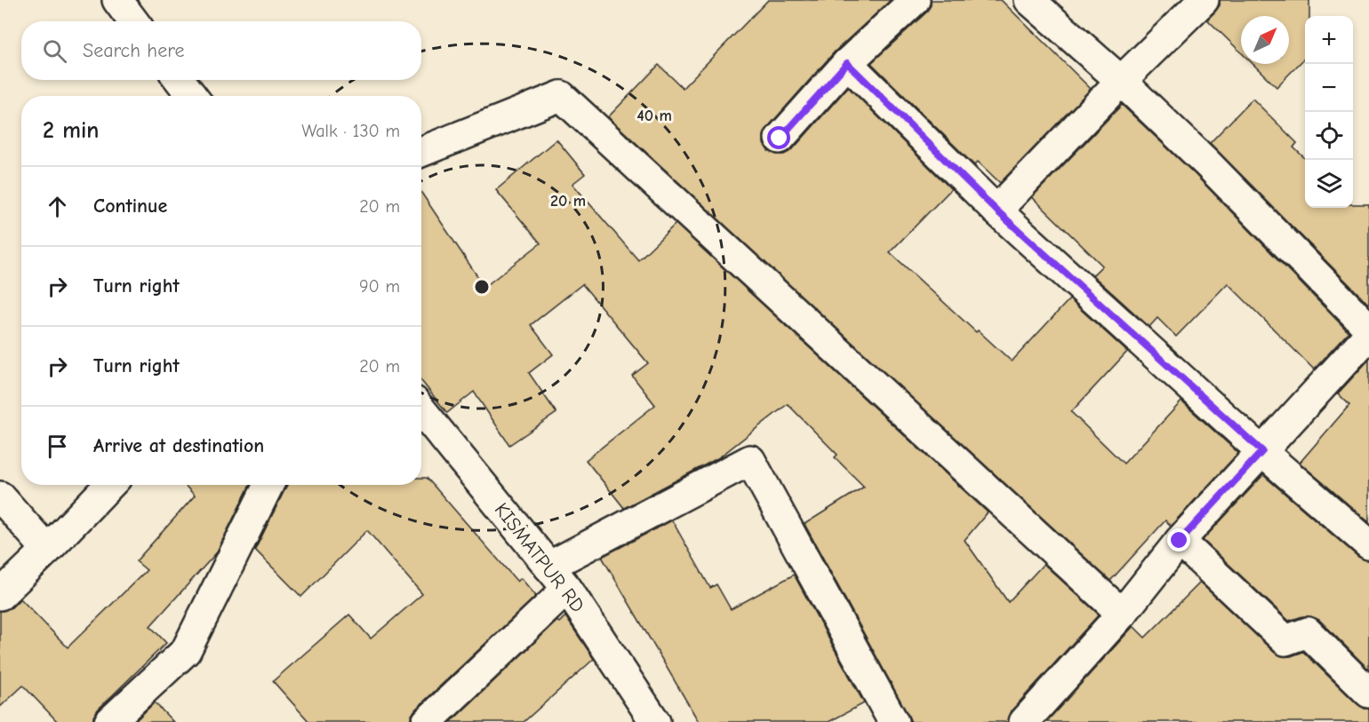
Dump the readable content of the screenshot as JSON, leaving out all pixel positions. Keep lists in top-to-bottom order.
{
  "streets": {
    "street": ["KISMATPUR RD"]
  },
  "north": "top right",
  "page": {
    "map_buttons": ["+", "−"],
    "search": "Search here",
    "heading": ["2 min", "Walk · 130 m"],
    "list": [
      ["Continue", "20 m"],
      ["Turn right", "90 m"],
      ["Turn right", "20 m"],
      "Arrive at destination"
    ]
  },
  "rings": ["40 m", "20 m"]
}
